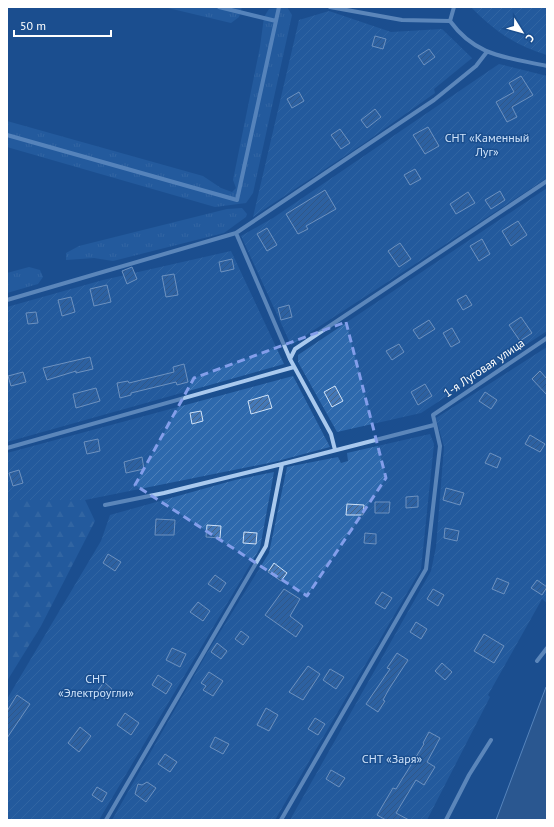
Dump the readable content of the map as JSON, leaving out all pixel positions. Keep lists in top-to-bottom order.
{
  "streets": {
    "street": ["1-я Луговая улица"]
  },
  "parks": ["СНТ «Каменный Луг»", "СНТ «Электроугли»", "СНТ «Заря»"],
  "scale_bar": "50 m",
  "north": "bottom right"
}
